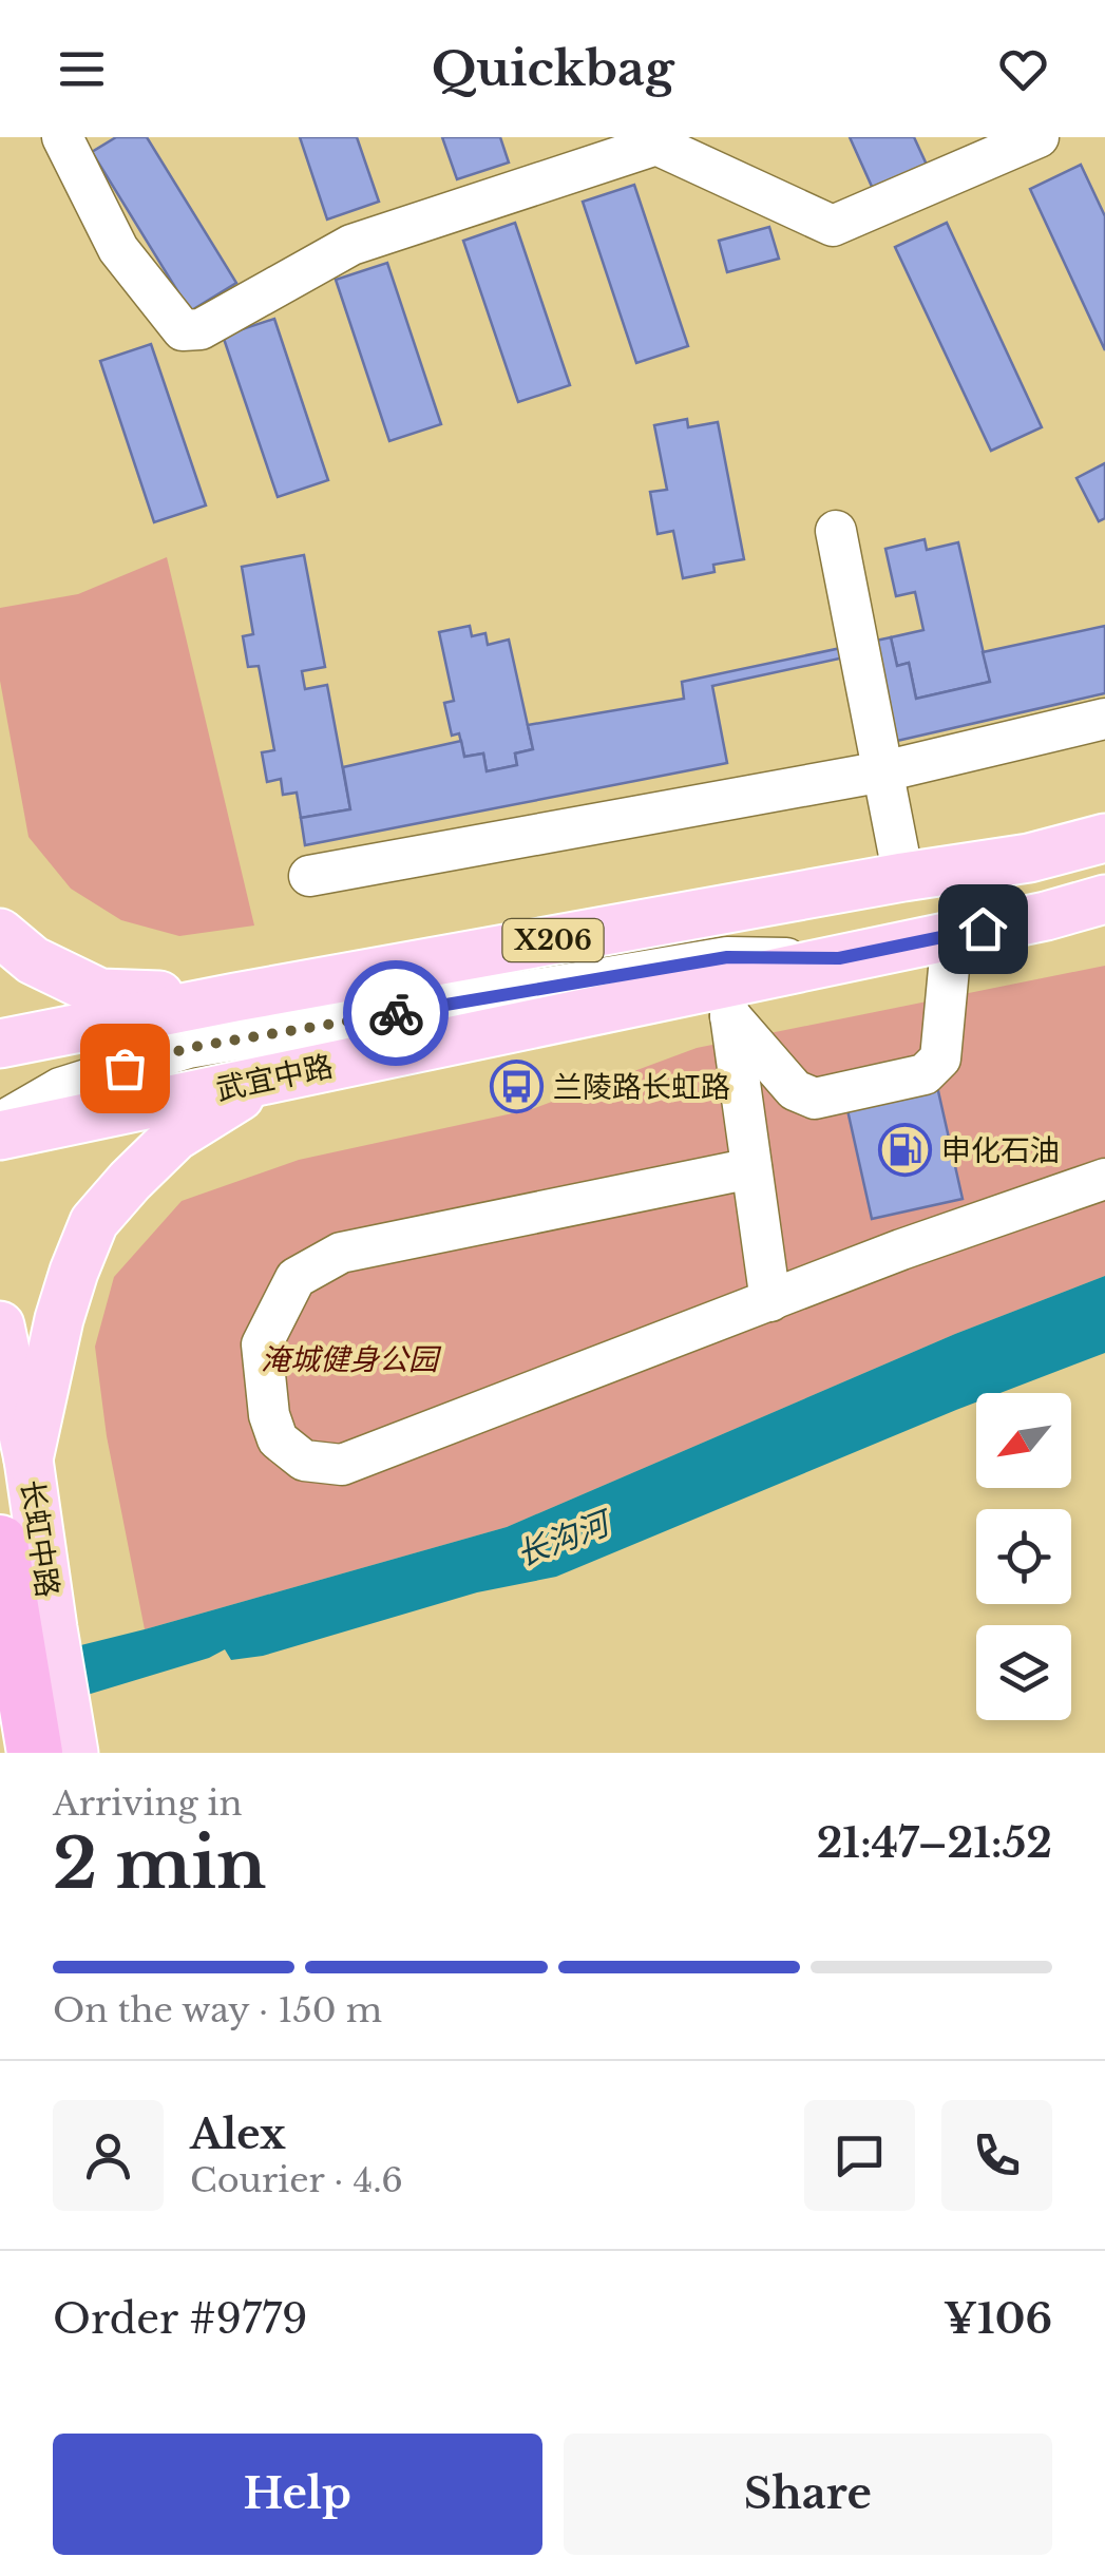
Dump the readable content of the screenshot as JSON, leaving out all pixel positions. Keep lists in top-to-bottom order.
{
  "streets": {
    "main road": ["X206", "武宜中路", "长虹中路"]
  },
  "water": ["长沟河"],
  "parks": ["淹城健身公园"],
  "places": {
    "bus stop": ["兰陵路长虹路"],
    "fuel station": ["申化石油"]
  },
  "north": "bottom left",
  "page": {
    "header": "Quickbag",
    "heading": ["2 min", "Arriving in", "21:47–21:52"],
    "panel": [
      "Alex",
      "Courier · 4.6",
      "Order #9779",
      "¥106"
    ],
    "bar": "On the way · 150 m",
    "buttons": ["Help", "Share"]
  }
}
